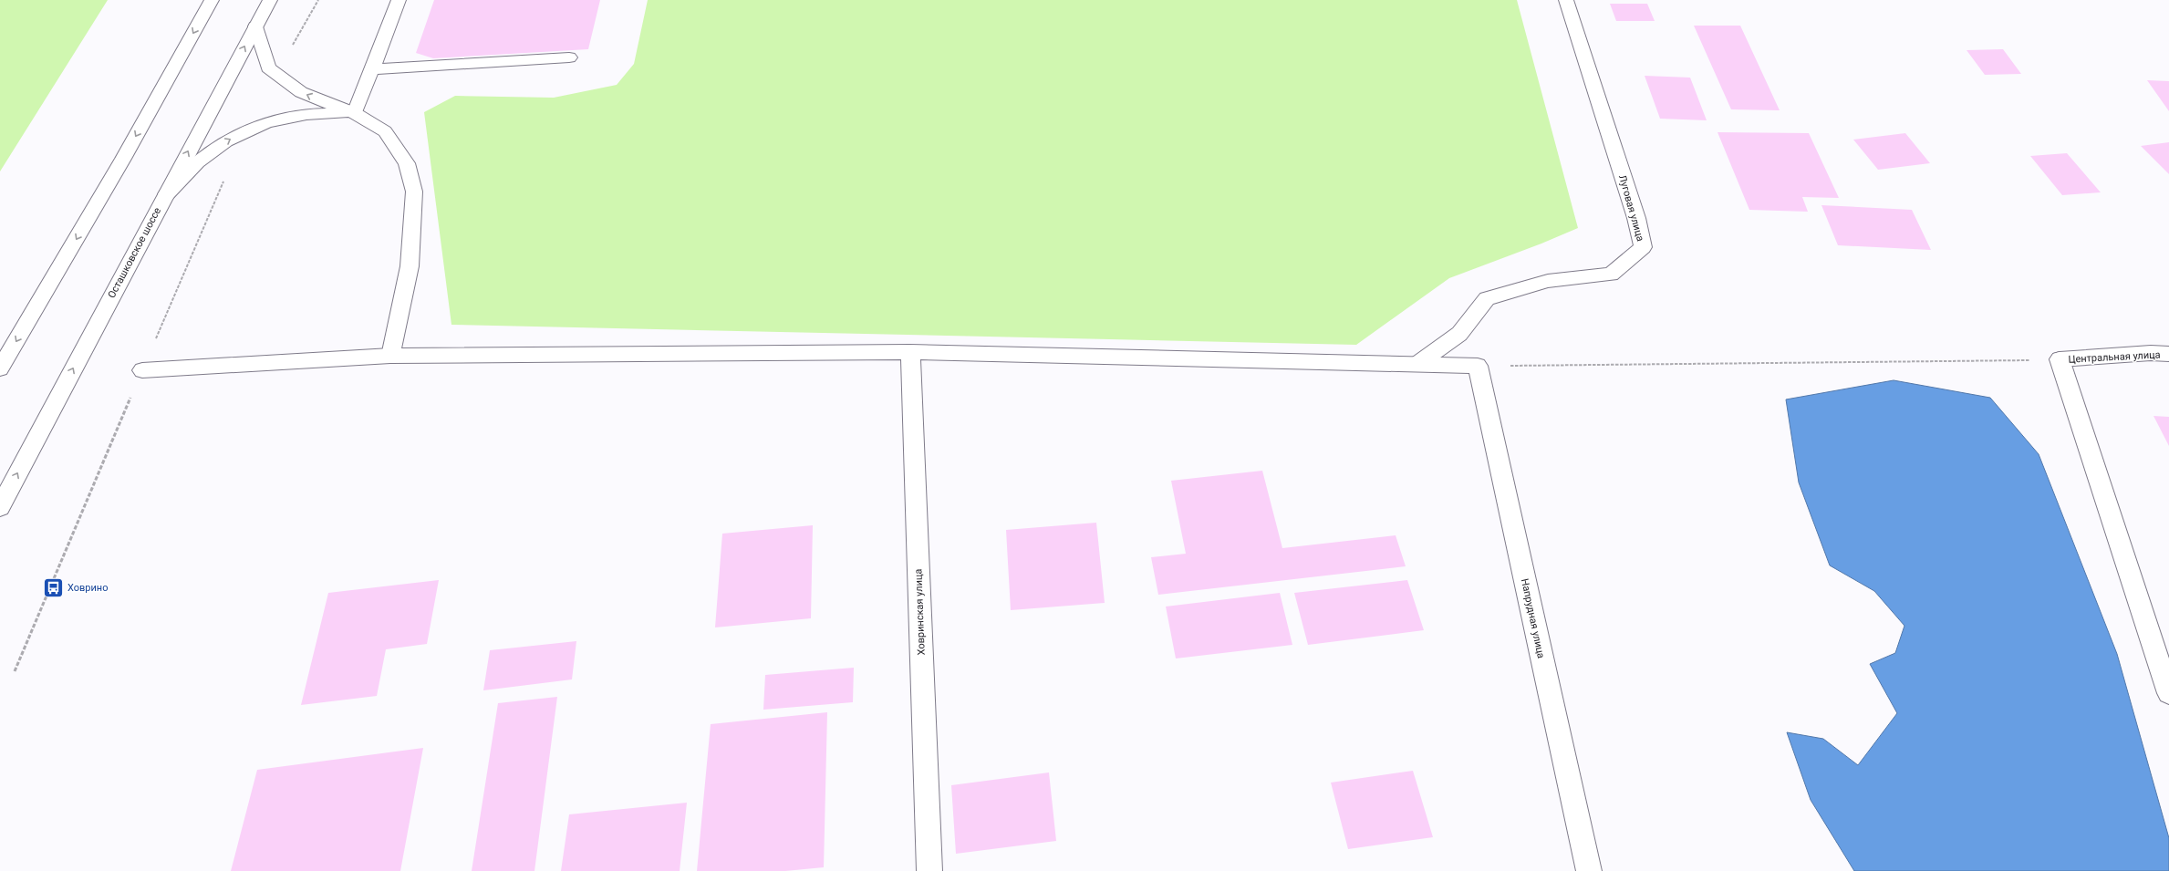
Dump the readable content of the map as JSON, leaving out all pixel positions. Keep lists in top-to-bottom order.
{
  "streets": {
    "street": [
      "Луговая улица",
      "Осташковское шоссе",
      "Центральная улица",
      "Ховринская улица",
      "Напрудная улица"
    ]
  },
  "places": {
    "bus stop": ["Ховрино"]
  }
}
